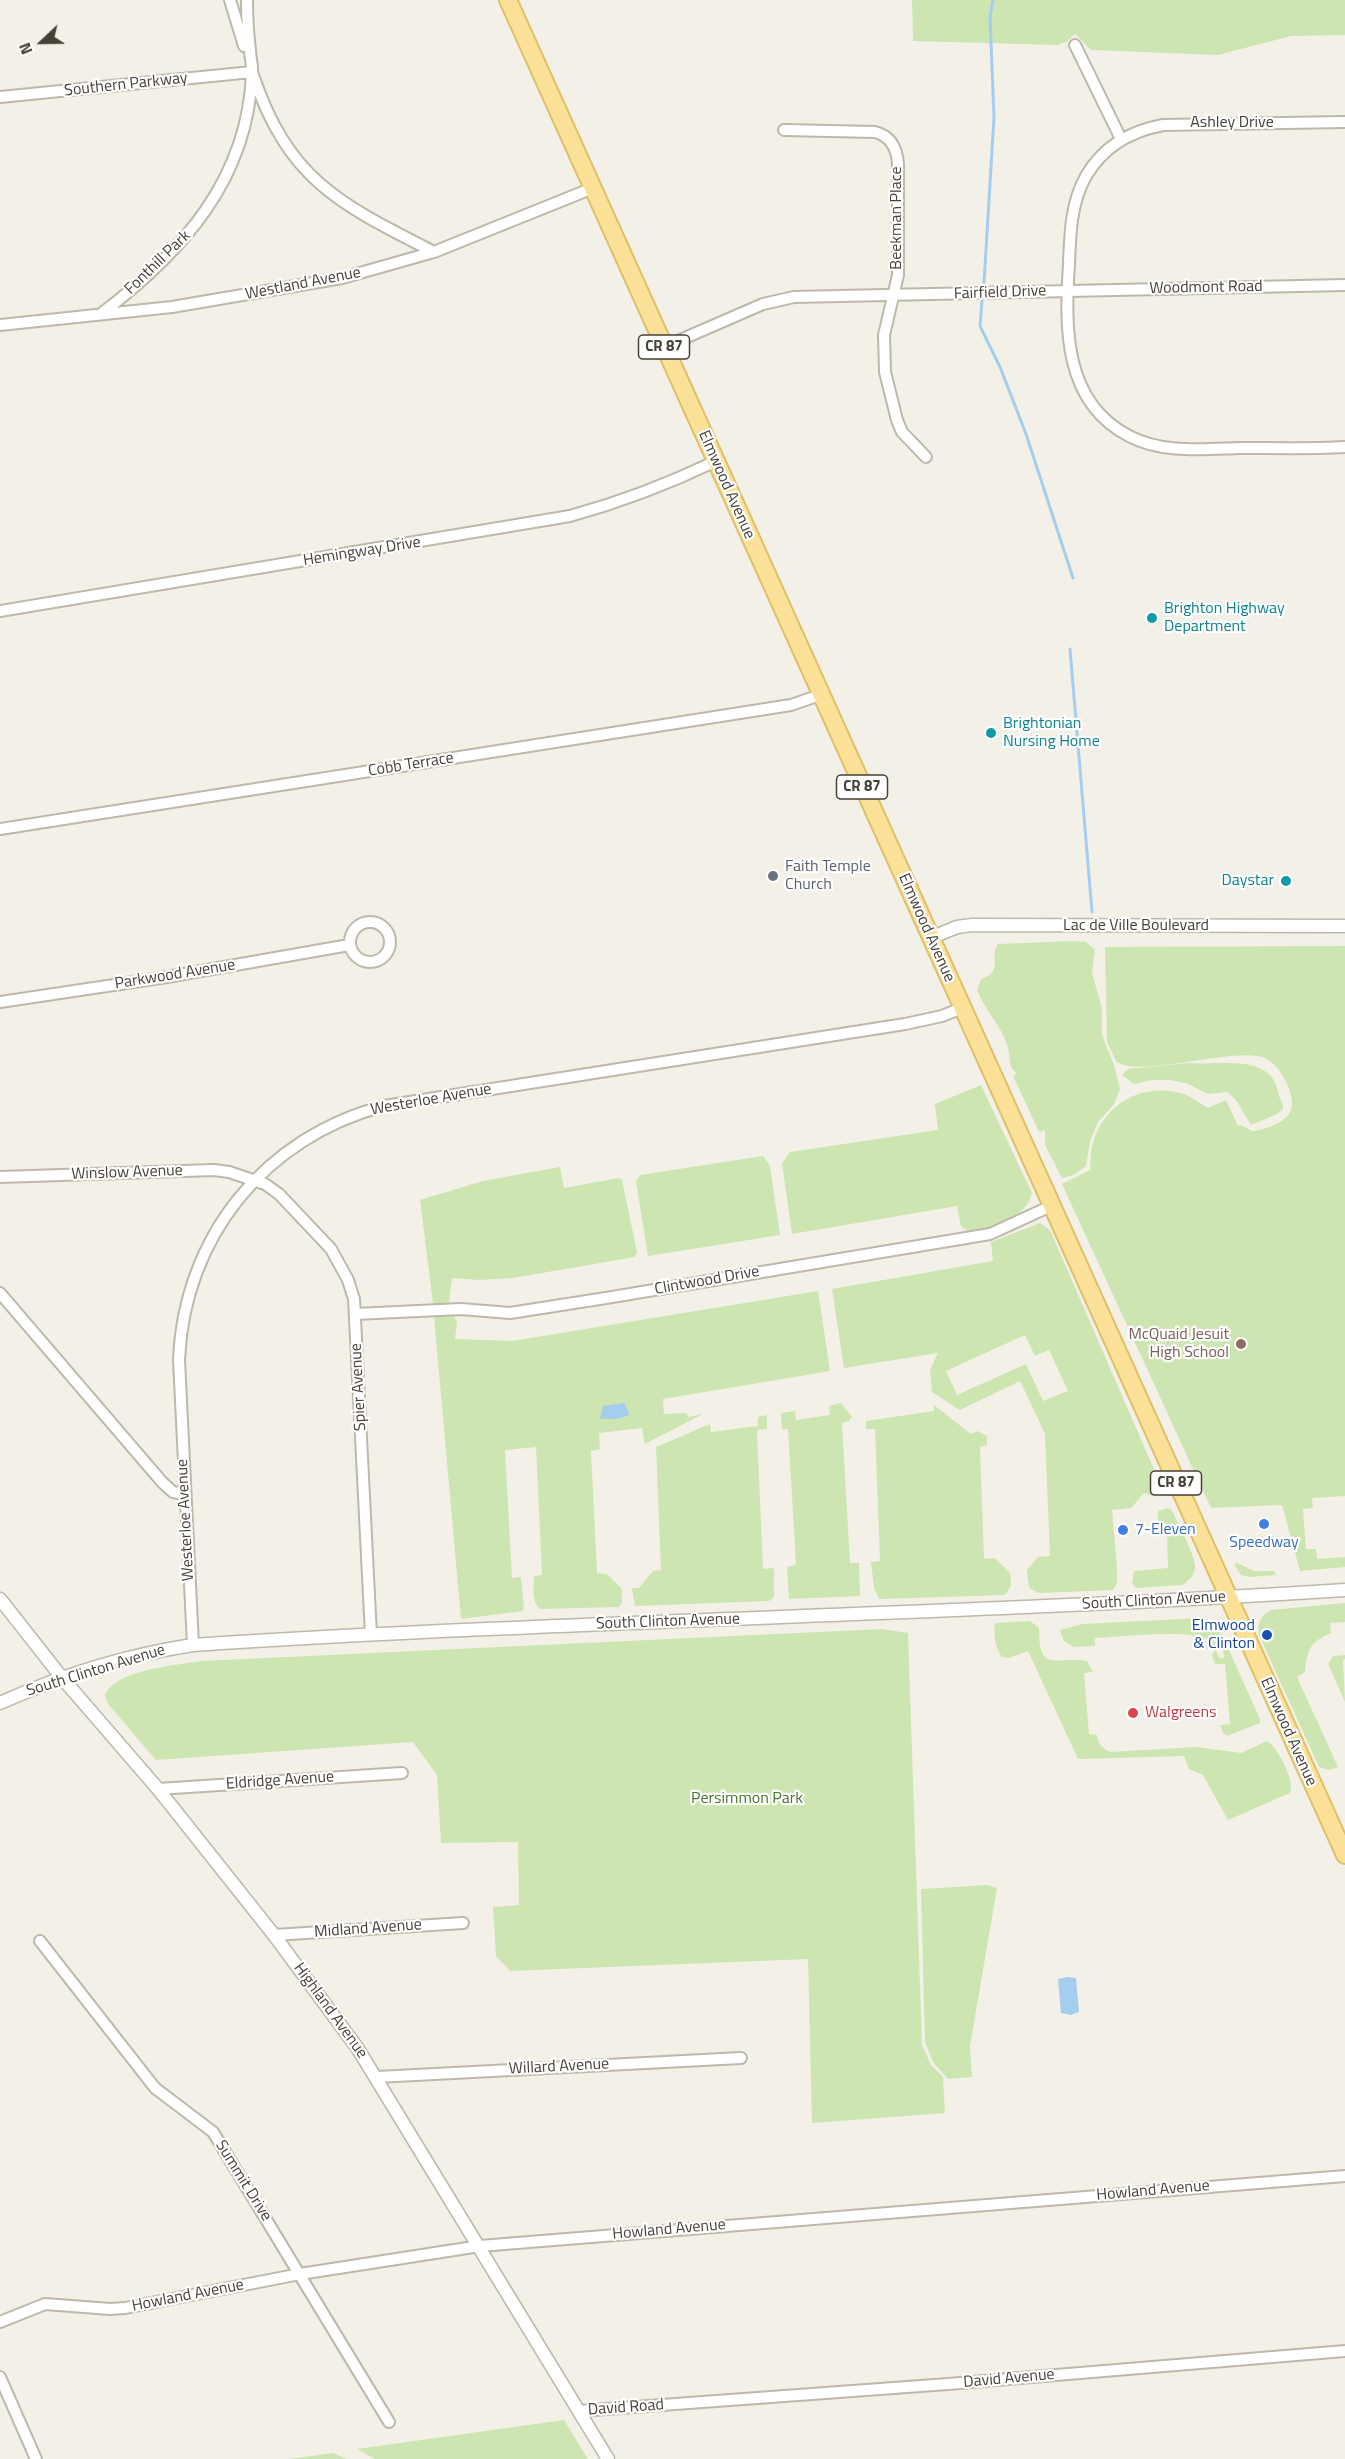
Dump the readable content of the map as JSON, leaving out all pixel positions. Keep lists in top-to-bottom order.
{
  "streets": {
    "main road": ["CR 87", "Elmwood Avenue"],
    "street": [
      "Southern Parkway",
      "Ashley Drive",
      "Beekman Place",
      "Fonthill Park",
      "Westland Avenue",
      "Woodmont Road",
      "Fairfield Drive",
      "Hemingway Drive",
      "Cobb Terrace",
      "Lac de Ville Boulevard",
      "Parkwood Avenue",
      "Westerloe Avenue",
      "Winslow Avenue",
      "Clintwood Drive",
      "Spier Avenue",
      "South Clinton Avenue",
      "Eldridge Avenue",
      "Midland Avenue",
      "Highland Avenue",
      "Willard Avenue",
      "Summit Drive",
      "Howland Avenue",
      "David Avenue",
      "David Road"
    ]
  },
  "crossings": [
    ["Southern Parkway", "Fonthill Park"],
    ["Ashley Drive", "Woodmont Road"],
    ["Ashley Drive", "Fairfield Drive"],
    ["Beekman Place", "Fairfield Drive"],
    ["Fonthill Park", "Westland Avenue"],
    ["Westland Avenue", "Elmwood Avenue"],
    ["Woodmont Road", "Fairfield Drive"],
    ["Fairfield Drive", "Elmwood Avenue"],
    ["Elmwood Avenue", "Hemingway Drive"],
    ["Elmwood Avenue", "Cobb Terrace"],
    ["Elmwood Avenue", "Lac de Ville Boulevard"],
    ["Elmwood Avenue", "Westerloe Avenue"],
    ["Elmwood Avenue", "Clintwood Drive"],
    ["Elmwood Avenue", "South Clinton Avenue"],
    ["Westerloe Avenue", "Winslow Avenue"],
    ["Westerloe Avenue", "Spier Avenue"],
    ["Westerloe Avenue", "South Clinton Avenue"],
    ["Winslow Avenue", "Spier Avenue"],
    ["Clintwood Drive", "Spier Avenue"],
    ["Spier Avenue", "South Clinton Avenue"],
    ["South Clinton Avenue", "Highland Avenue"],
    ["Eldridge Avenue", "Highland Avenue"],
    ["Midland Avenue", "Highland Avenue"],
    ["Highland Avenue", "Willard Avenue"],
    ["Highland Avenue", "Howland Avenue"],
    ["Highland Avenue", "David Road"],
    ["Summit Drive", "Howland Avenue"],
    ["David Avenue", "David Road"]
  ],
  "parks": ["Persimmon Park"],
  "places": [
    "Brighton Highway Department",
    "Brightonian Nursing Home",
    "Faith Temple Church",
    "Daystar",
    "McQuaid Jesuit High School",
    "Speedway",
    "7-Eleven",
    "Elmwood & Clinton",
    "Walgreens"
  ],
  "north": "left"
}
